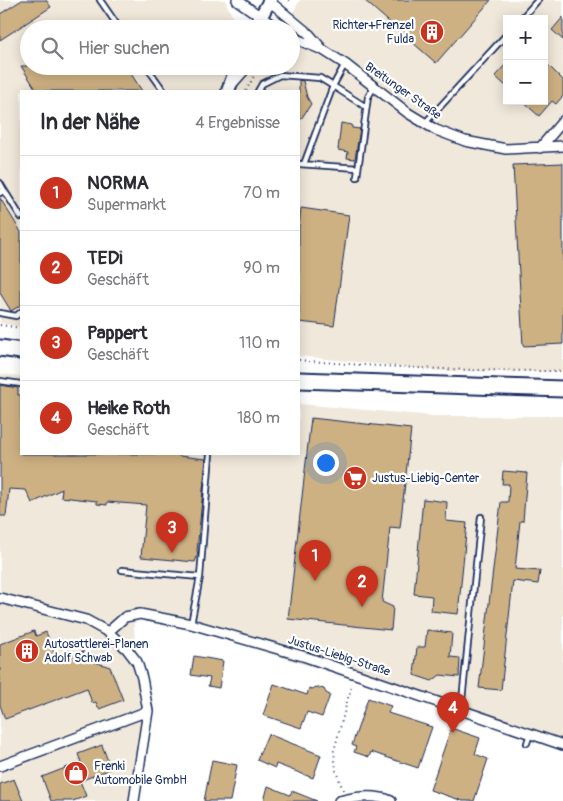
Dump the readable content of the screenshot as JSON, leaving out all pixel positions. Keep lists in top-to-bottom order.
{
  "streets": {
    "street": ["Breitunger Straße", "Justus-Liebig-Straße"]
  },
  "places": {
    "building": ["Richter+Frenzel Fulda", "Autosattlerei-Planen Adolf Schwab"],
    "supermarket": ["Justus-Liebig-Center"],
    "shop": ["Frenki Automobile GmbH"]
  },
  "page": {
    "map_buttons": ["+", "−"],
    "search": "Hier suchen",
    "heading": ["In der Nähe", "4 Ergebnisse"],
    "list": [
      {
        "mark": "1",
        "name": "NORMA",
        "note": "Supermarkt",
        "value": "70 m"
      },
      {
        "mark": "2",
        "name": "TEDi",
        "note": "Geschäft",
        "value": "90 m"
      },
      {
        "mark": "3",
        "name": "Pappert",
        "note": "Geschäft",
        "value": "110 m"
      },
      {
        "mark": "4",
        "name": "Heike Roth",
        "note": "Geschäft",
        "value": "180 m"
      }
    ],
    "pins": [
      "3",
      "1",
      "2",
      "4"
    ]
  }
}
